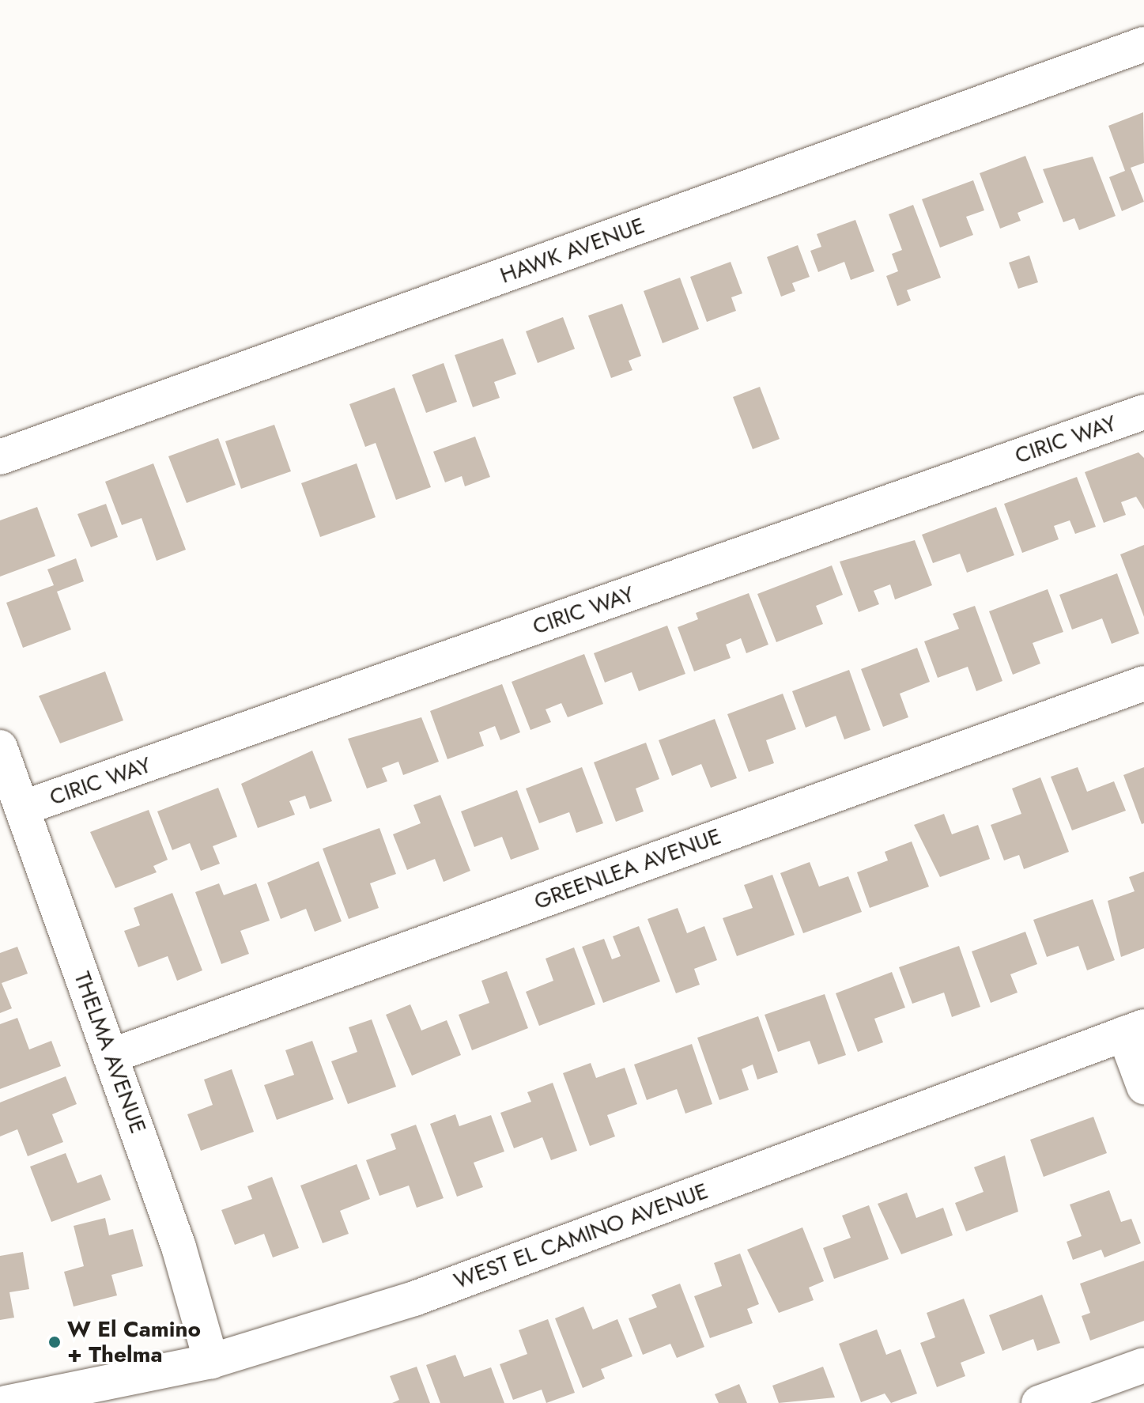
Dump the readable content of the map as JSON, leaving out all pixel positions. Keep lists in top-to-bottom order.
{
  "streets": {
    "street": [
      "HAWK AVENUE",
      "CIRIC WAY",
      "GREENLEA AVENUE",
      "THELMA AVENUE",
      "WEST EL CAMINO AVENUE"
    ]
  },
  "crossings": [
    ["CIRIC WAY", "THELMA AVENUE"],
    ["GREENLEA AVENUE", "THELMA AVENUE"],
    ["THELMA AVENUE", "WEST EL CAMINO AVENUE"]
  ],
  "places": ["W El Camino + Thelma"]
}
